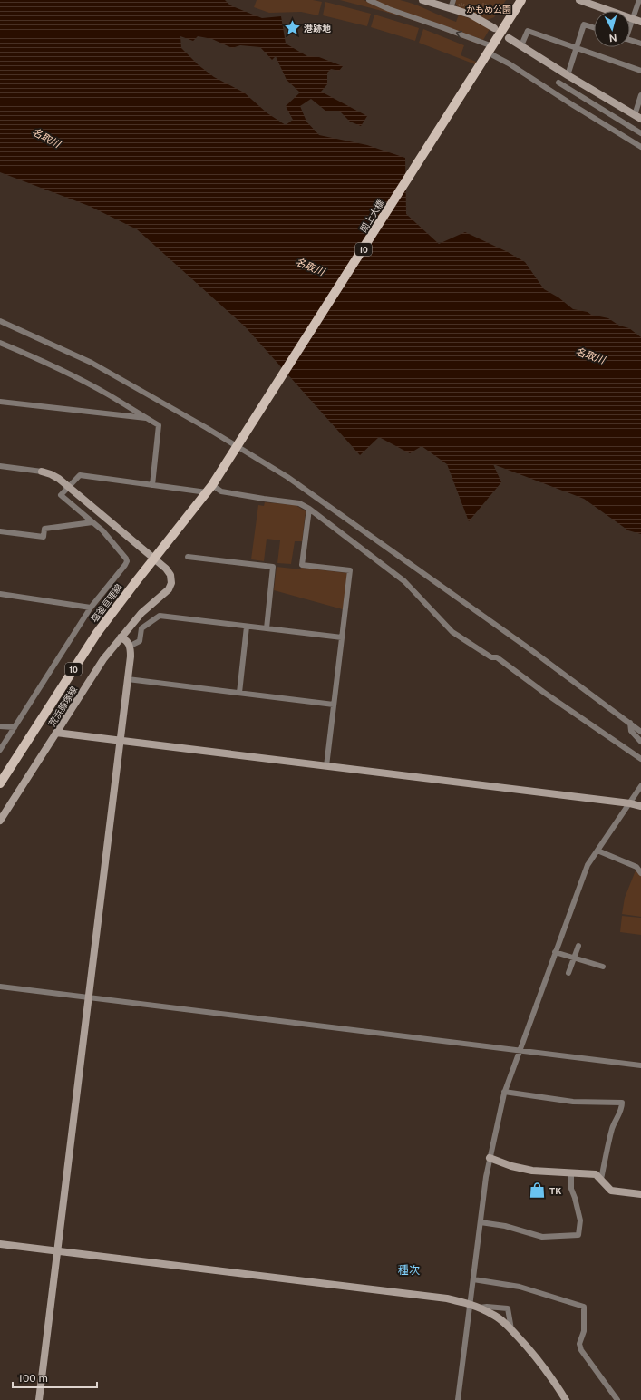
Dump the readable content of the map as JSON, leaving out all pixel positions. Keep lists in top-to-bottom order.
{
  "streets": {
    "main road": ["閖上大橋", "10", "塩釜亘理線"],
    "street": ["荒浜藤塚線"]
  },
  "crossings": [
    ["閖上大橋", "10"],
    ["閖上大橋", "塩釜亘理線"],
    ["塩釜亘理線", "荒浜藤塚線"]
  ],
  "districts": ["種次"],
  "water": ["名取川"],
  "parks": ["かもめ公園"],
  "places": {
    "place": ["港跡地"],
    "shop": ["TK"]
  },
  "scale_bar": "100 m",
  "north": "bottom"
}
